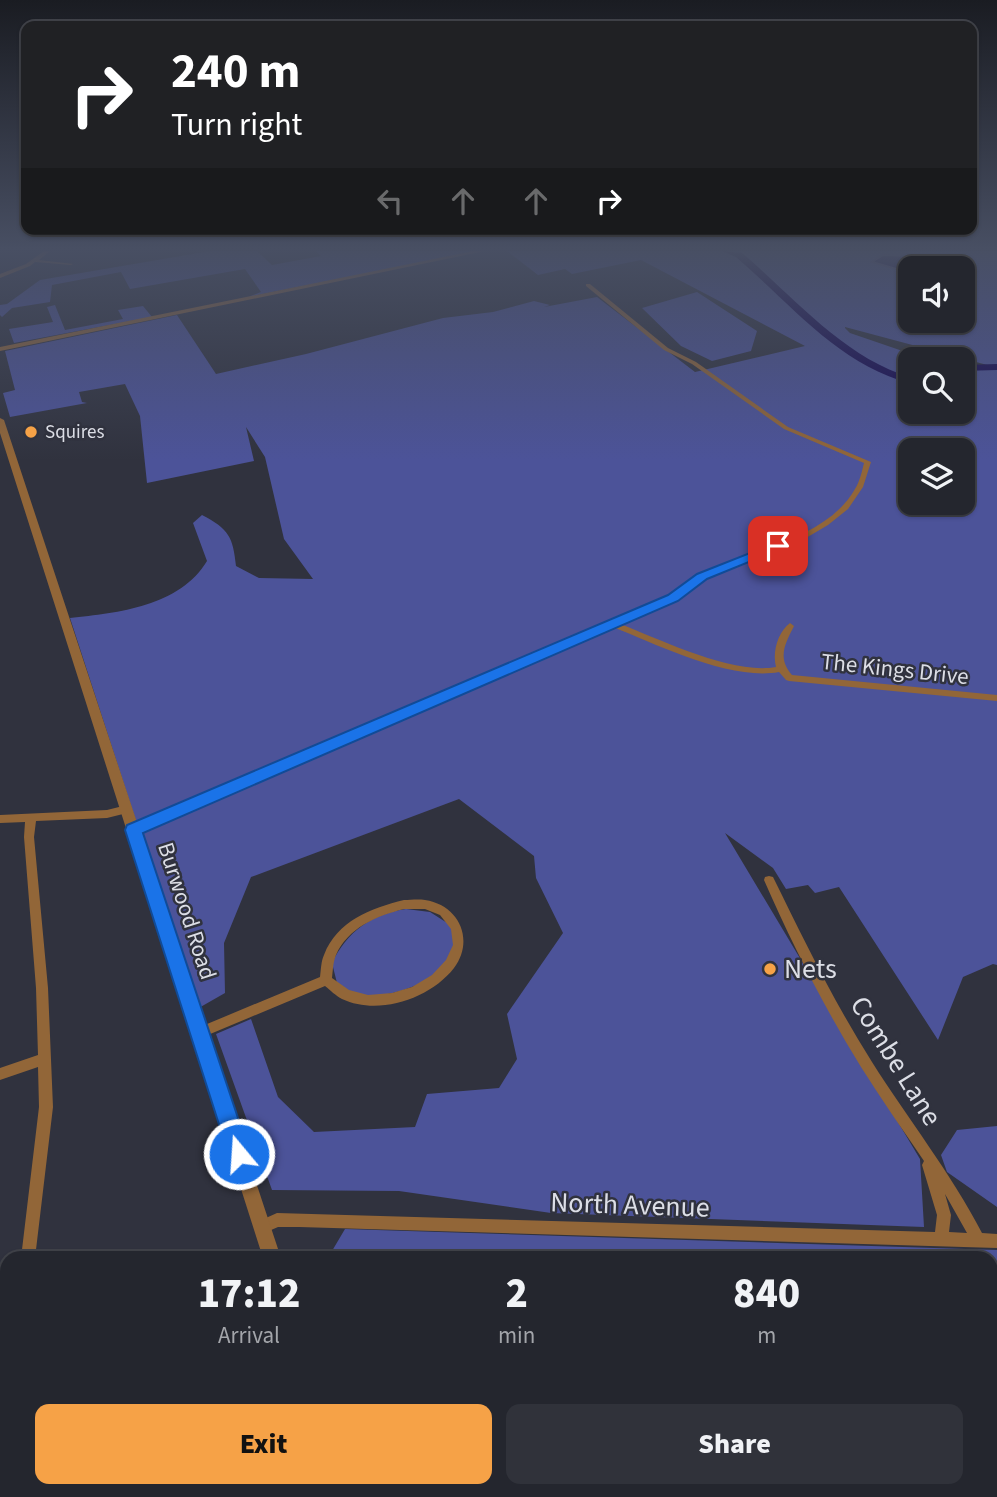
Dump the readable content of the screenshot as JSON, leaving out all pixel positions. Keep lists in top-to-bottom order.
{
  "streets": {
    "street": [
      "The Kings Drive",
      "Burwood Road",
      "Combe Lane",
      "North Avenue"
    ]
  },
  "crossings": [
    ["Burwood Road", "North Avenue"],
    ["Combe Lane", "North Avenue"]
  ],
  "places": ["Squires", "Nets"],
  "page": {
    "turn": ["240 m", "Turn right"],
    "eta": [
      "17:12",
      "Arrival",
      "2",
      "min",
      "840",
      "m"
    ],
    "buttons": ["Exit", "Share"]
  }
}
